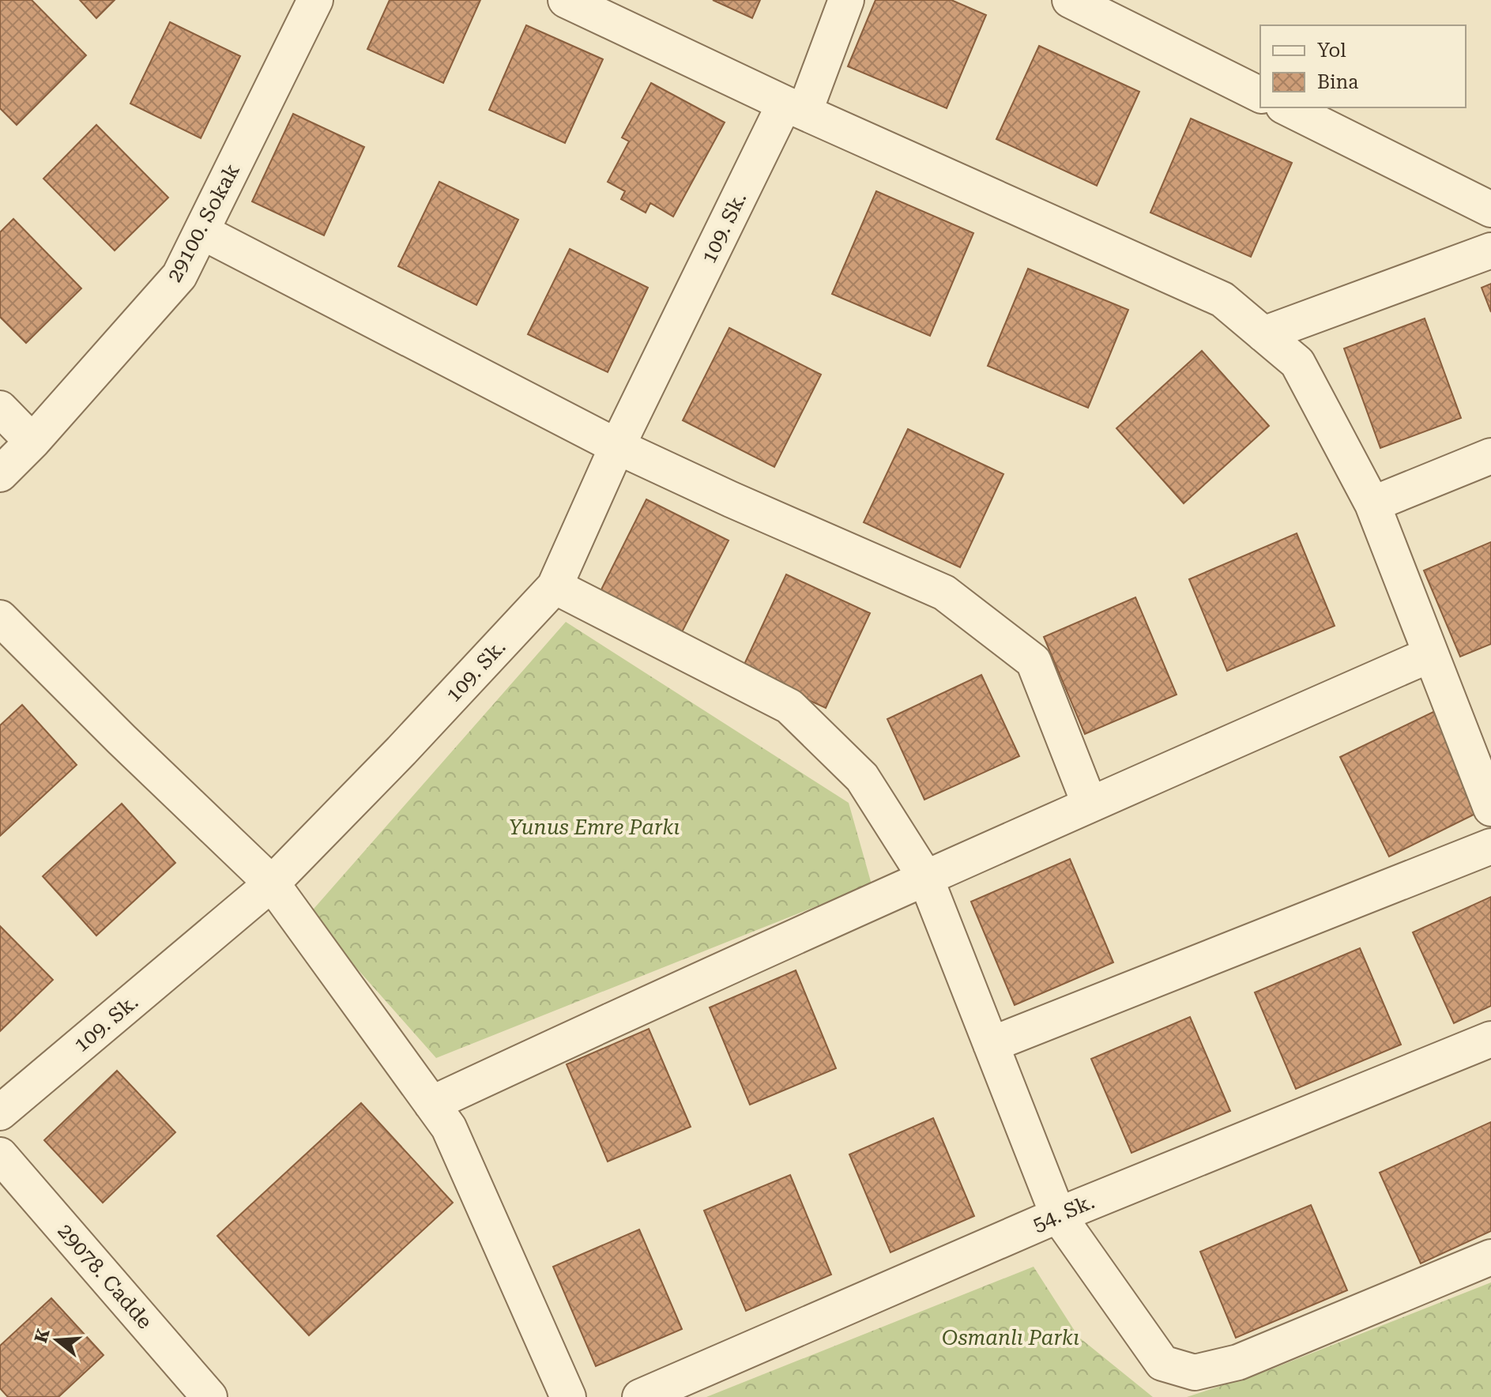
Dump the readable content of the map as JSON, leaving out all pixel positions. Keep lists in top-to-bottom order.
{
  "streets": {
    "street": [
      "29100. Sokak",
      "109. Sk.",
      "54. Sk.",
      "29078. Cadde"
    ]
  },
  "parks": ["Yunus Emre Parkı", "Osmanlı Parkı"],
  "legend": ["Yol", "Bina"],
  "north": "left"
}
